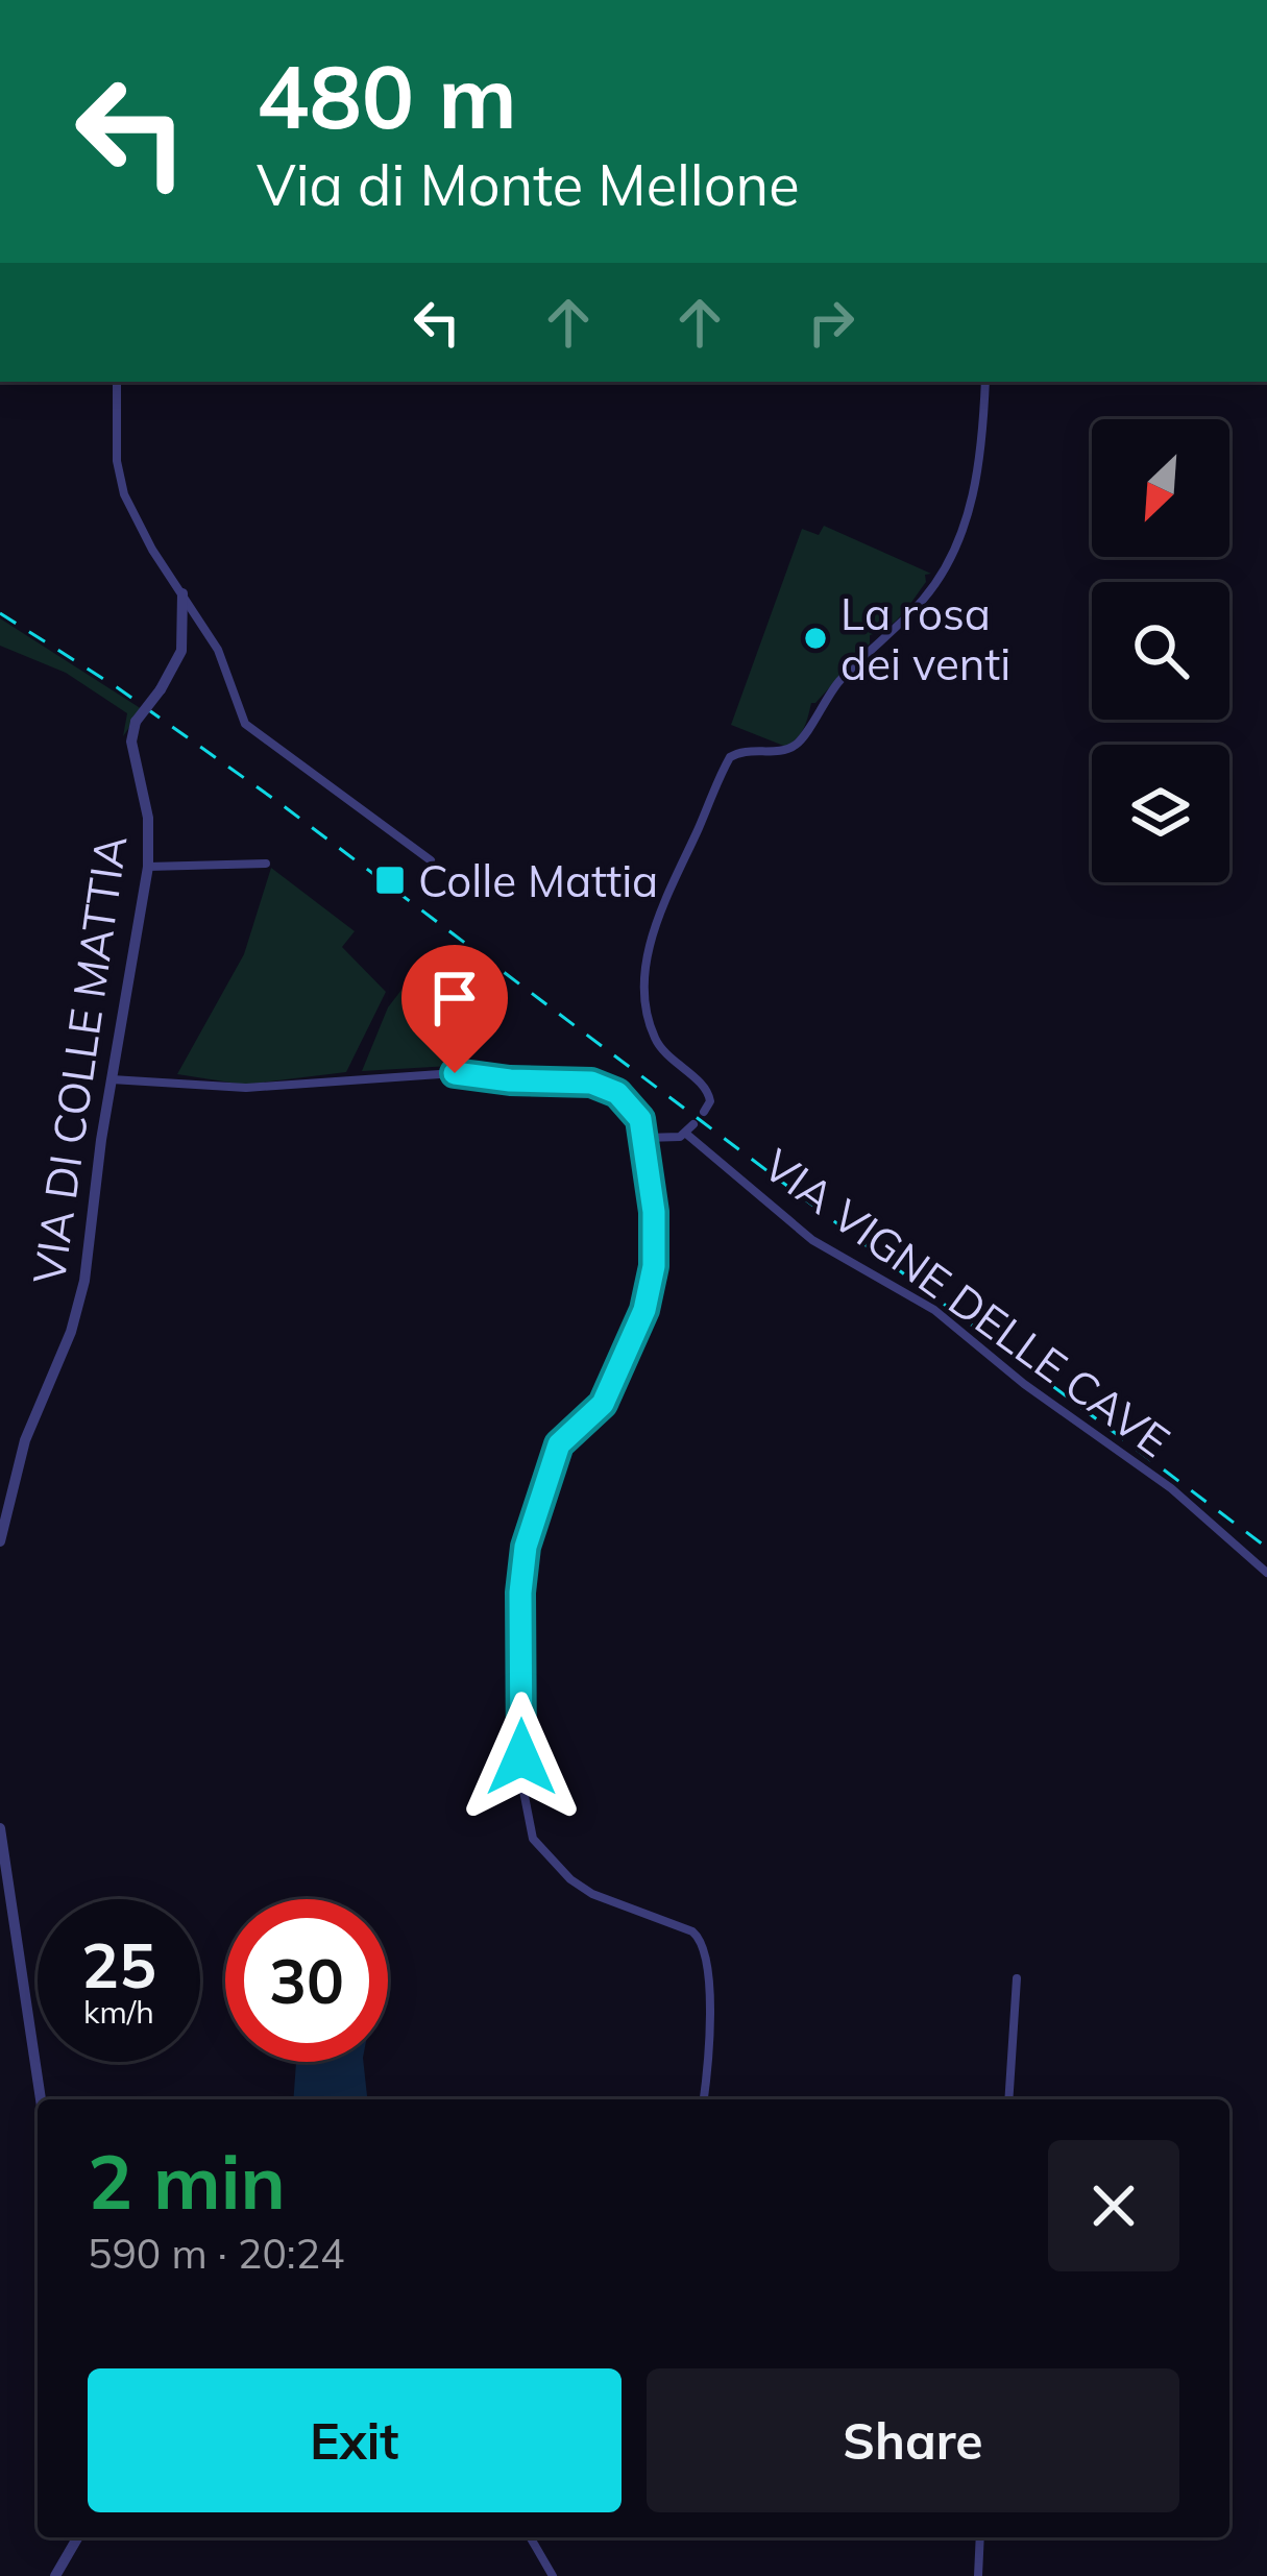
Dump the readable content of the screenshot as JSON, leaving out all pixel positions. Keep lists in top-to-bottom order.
{
  "streets": {
    "street": ["VIA DI COLLE MATTIA", "VIA VIGNE DELLE CAVE"]
  },
  "places": {
    "other": ["La rosa dei venti"],
    "transit": ["Colle Mattia"]
  },
  "north": "bottom left",
  "page": {
    "turn": ["480 m", "Via di Monte Mellone"],
    "speed": "25 km/h",
    "limit": "30",
    "heading": ["2 min", "590 m · 20:24"],
    "buttons": ["Exit", "Share"]
  }
}
